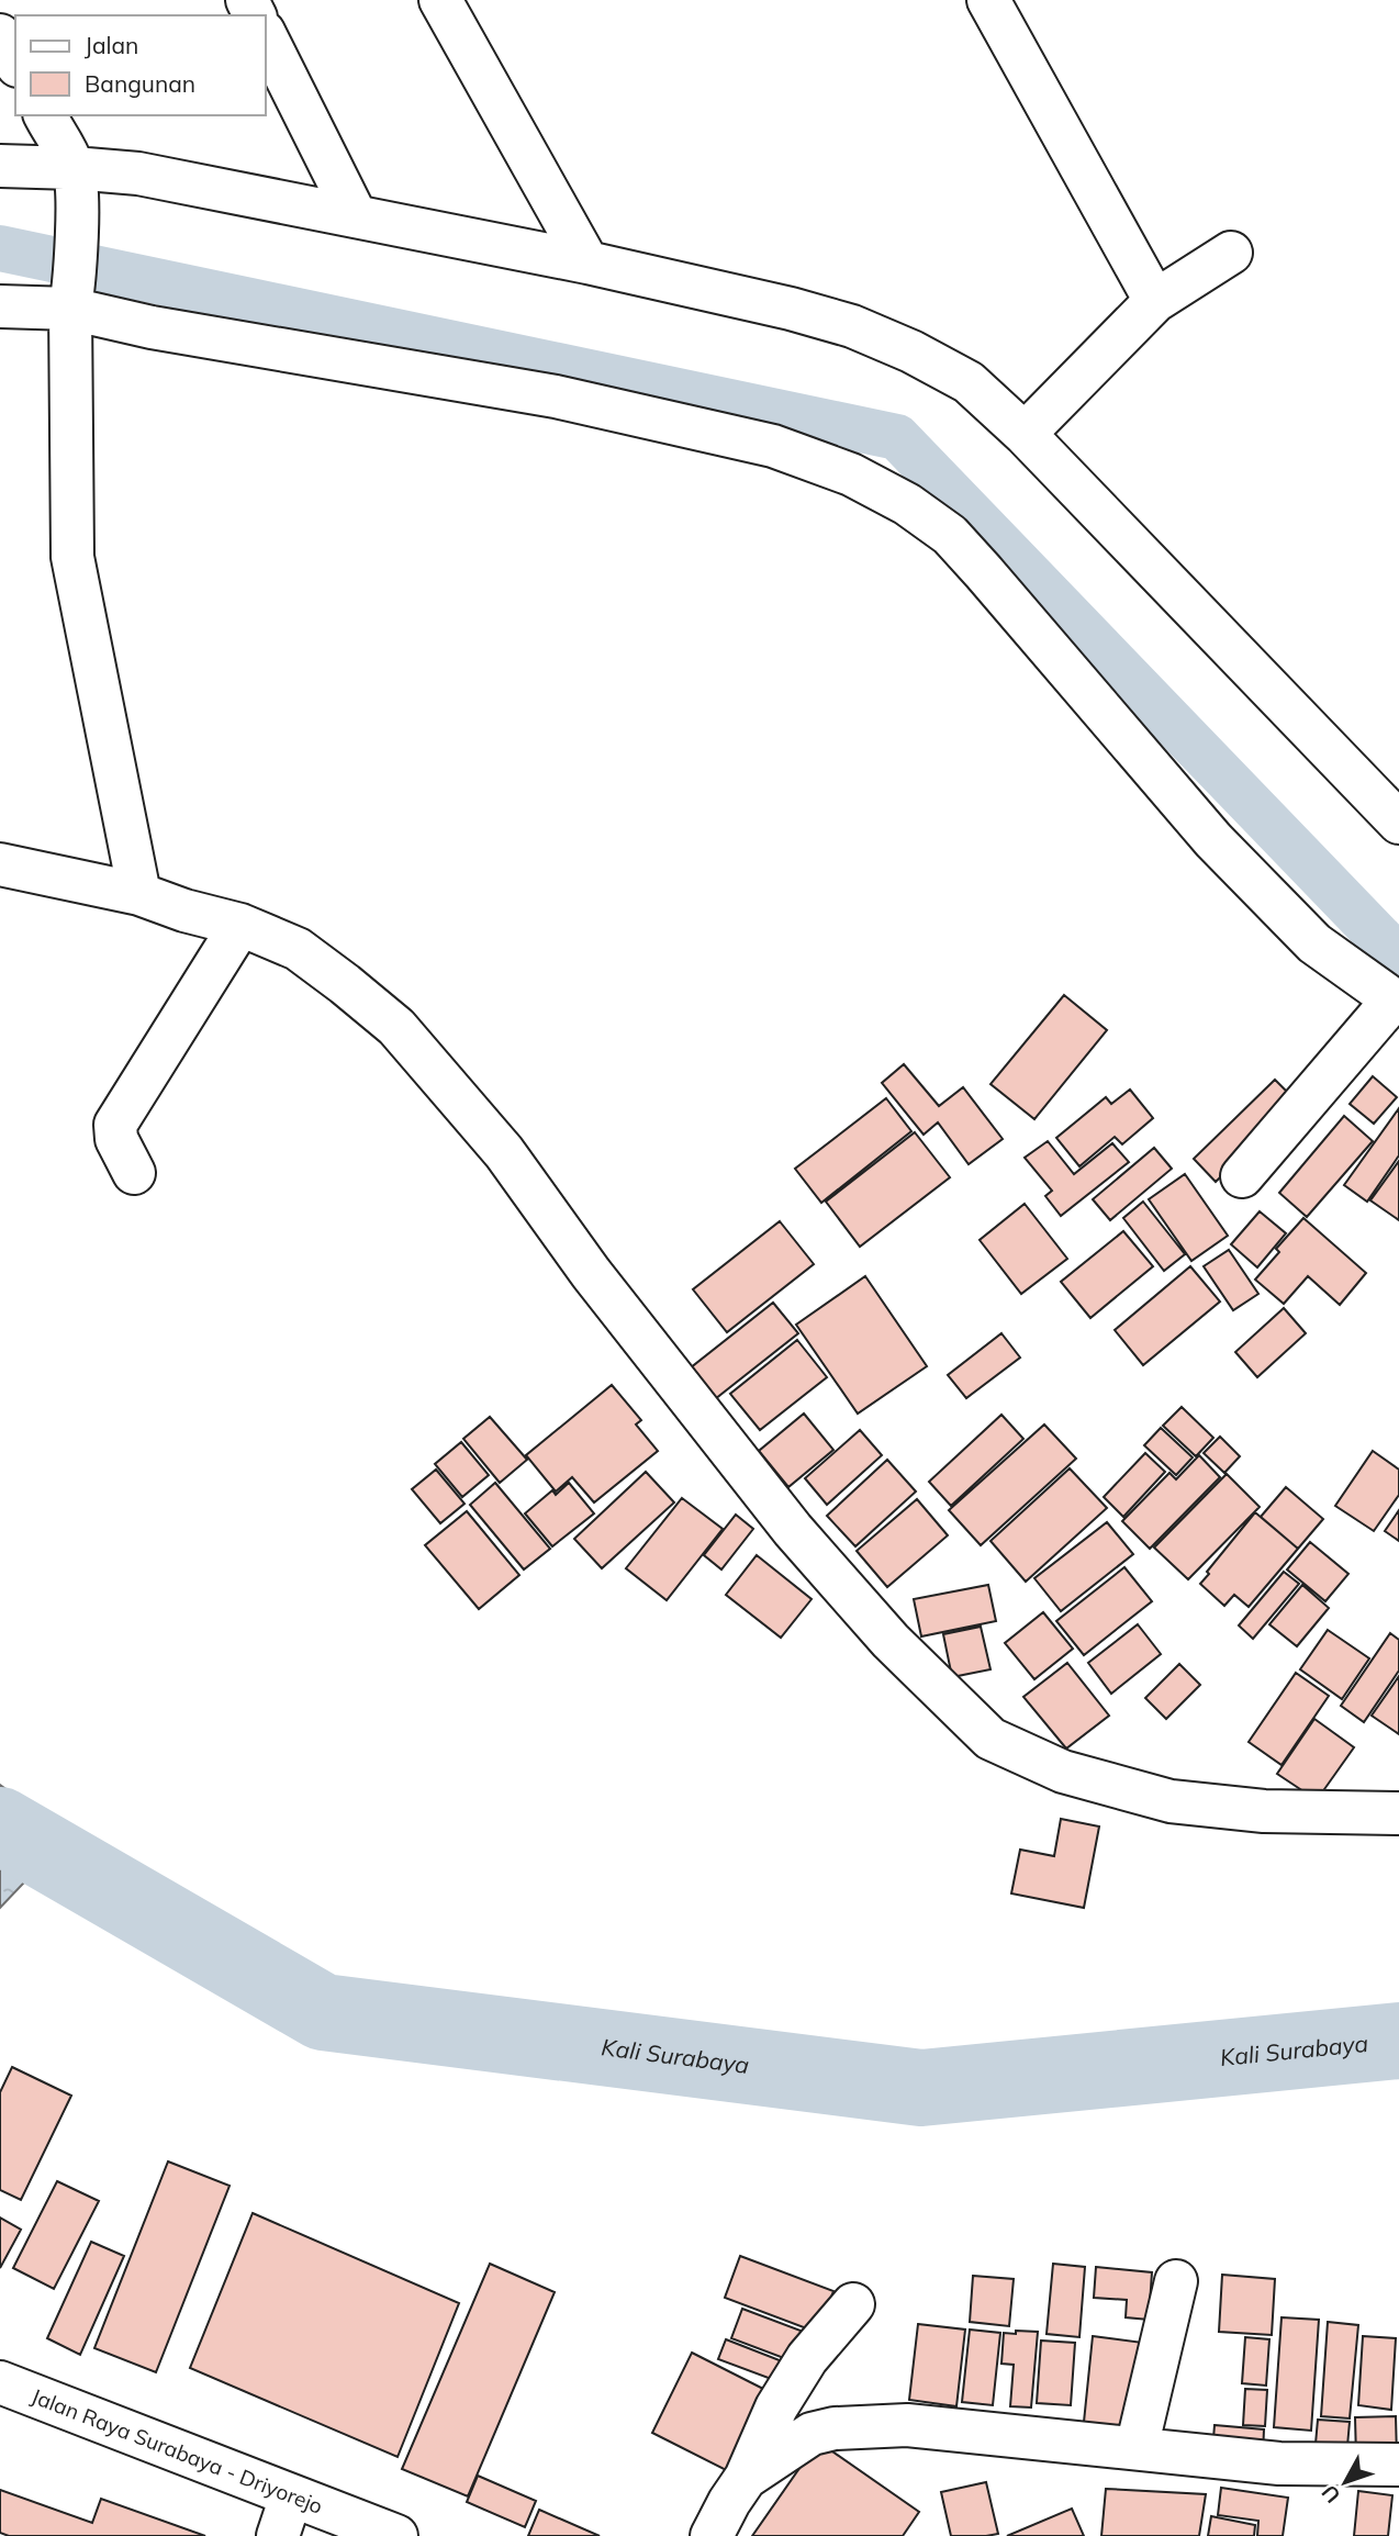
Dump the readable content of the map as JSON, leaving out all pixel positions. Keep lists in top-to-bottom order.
{
  "streets": {
    "street": ["Jalan Raya Surabaya - Driyorejo"]
  },
  "water": ["Kali Surabaya"],
  "legend": ["Jalan", "Bangunan"],
  "north": "bottom left"
}
